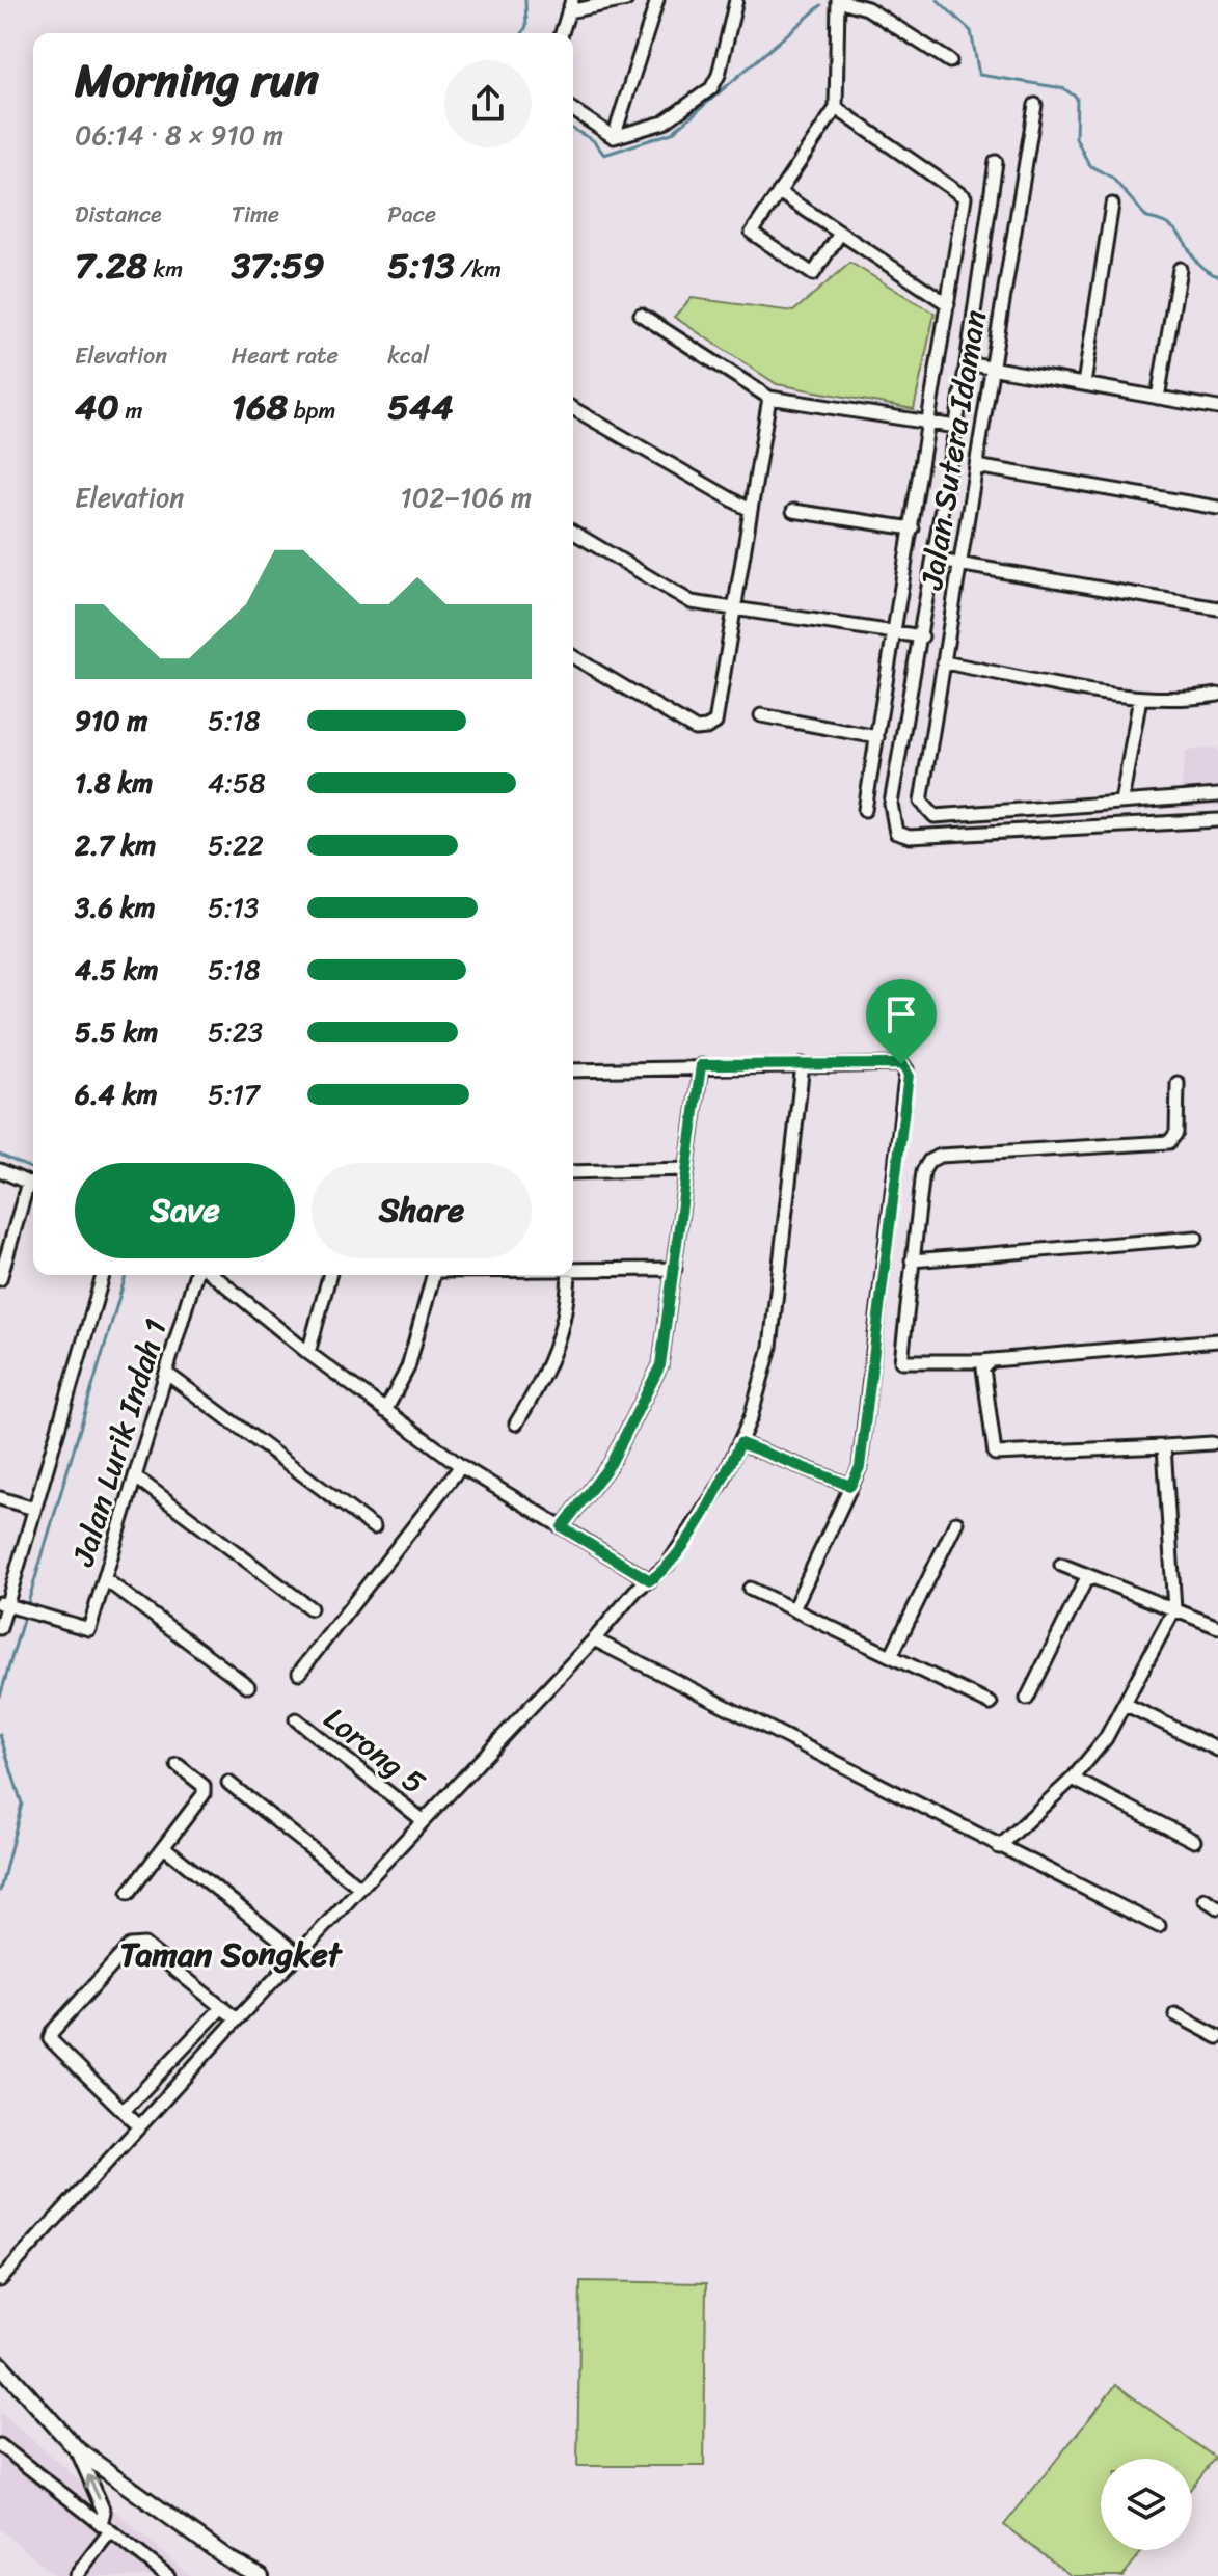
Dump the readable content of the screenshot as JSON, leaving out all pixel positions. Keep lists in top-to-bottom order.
{
  "streets": {
    "street": ["Jalan Sutera Idaman", "Jalan Lurik Indah 1", "Lorong 5"]
  },
  "districts": ["Taman Songket"],
  "page": {
    "heading": ["Morning run", "06:14 · 8 × 910 m"],
    "stats": [
      ["Distance", "7.28 km"],
      ["Time", "37:59"],
      ["Pace", "5:13 /km"],
      ["Elevation", "40 m"],
      ["Heart rate", "168 bpm"],
      ["kcal", "544"]
    ],
    "chart": ["Elevation", "102–106 m"],
    "list": [
      {
        "name": "910 m",
        "note": "5:18"
      },
      {
        "name": "1.8 km",
        "note": "4:58"
      },
      {
        "name": "2.7 km",
        "note": "5:22"
      },
      {
        "name": "3.6 km",
        "note": "5:13"
      },
      {
        "name": "4.5 km",
        "note": "5:18"
      },
      {
        "name": "5.5 km",
        "note": "5:23"
      },
      {
        "name": "6.4 km",
        "note": "5:17"
      }
    ],
    "buttons": ["Save", "Share"]
  }
}
